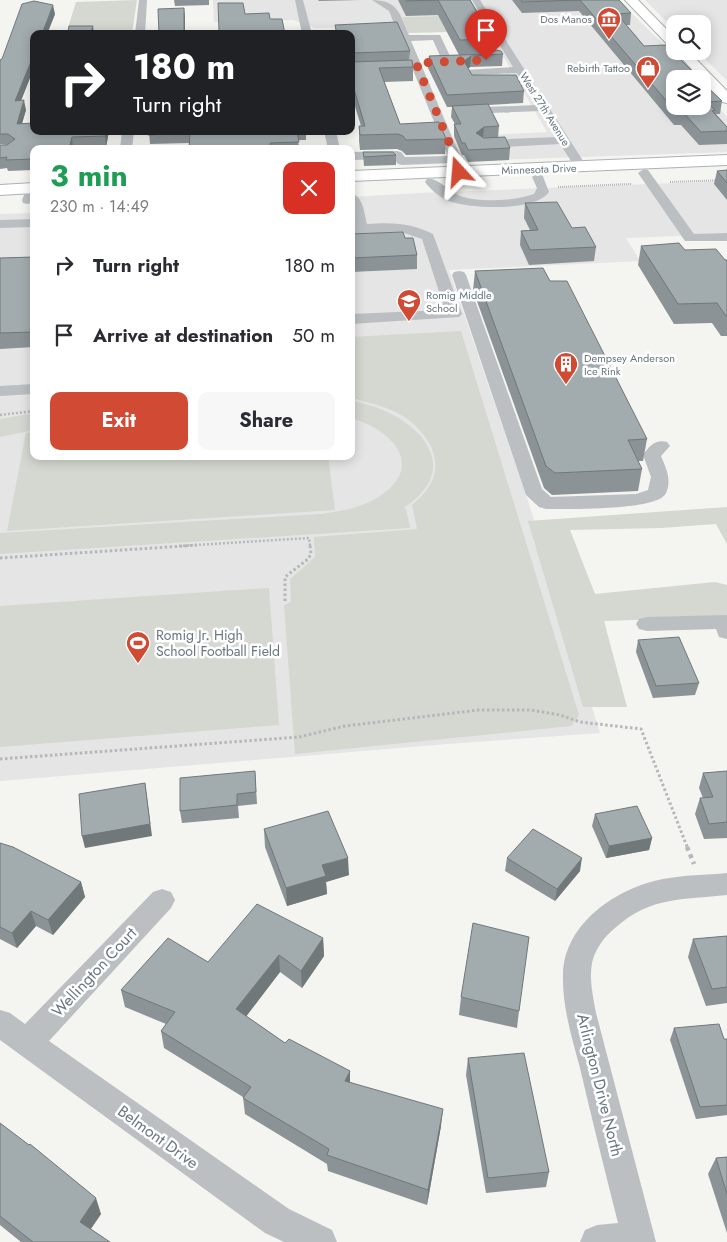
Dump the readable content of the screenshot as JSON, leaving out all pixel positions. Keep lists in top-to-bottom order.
{
  "streets": {
    "main road": ["Minnesota Drive"],
    "street": [
      "West 27th Avenue",
      "Wellington Court",
      "Arlington Drive North",
      "Belmont Drive"
    ]
  },
  "crossings": [
    ["West 27th Avenue", "Minnesota Drive"],
    ["Wellington Court", "Belmont Drive"]
  ],
  "places": {
    "museum": ["Dos Manos"],
    "shop": ["Rebirth Tattoo"],
    "school or university": ["Romig Middle School"],
    "building": ["Dempsey Anderson Ice Rink"],
    "sports": ["Romig Jr. High School Football Field"]
  },
  "page": {
    "turn": ["180 m", "Turn right"],
    "heading": ["3 min", "230 m · 14:49"],
    "list": [
      {
        "name": "Turn right",
        "value": "180 m"
      },
      {
        "name": "Arrive at destination",
        "value": "50 m"
      }
    ],
    "buttons": ["Exit", "Share"]
  }
}
